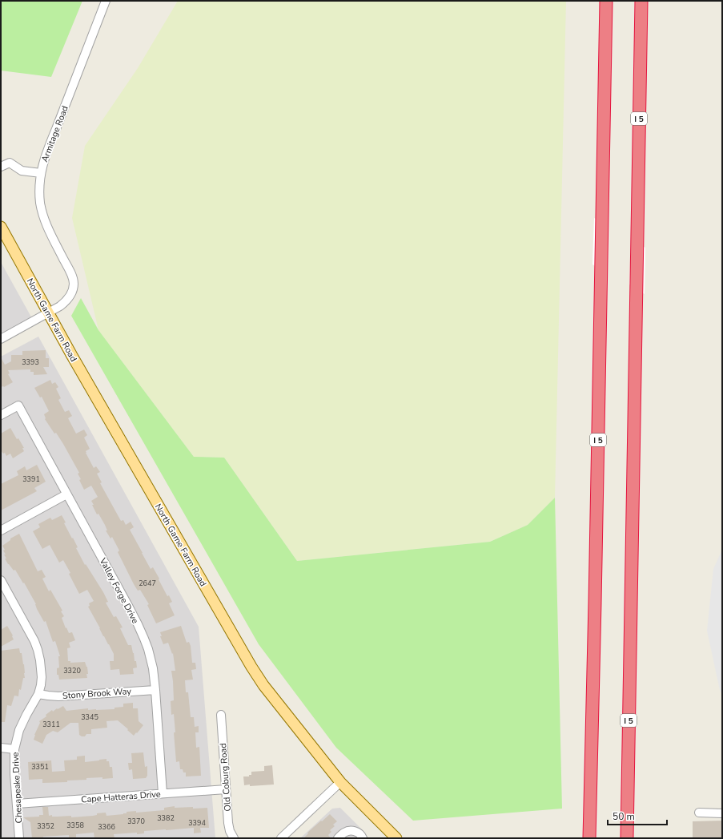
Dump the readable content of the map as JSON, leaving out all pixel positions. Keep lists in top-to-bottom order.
{
  "streets": {
    "highway": ["I 5"],
    "main road": ["North Game Farm Road"],
    "street": [
      "Armitage Road",
      "Valley Forge Drive",
      "Stony Brook Way",
      "Old Coburg Road",
      "Chesapeake Drive",
      "Cape Hatteras Drive"
    ]
  },
  "crossings": [
    ["Armitage Road", "North Game Farm Road"],
    ["Valley Forge Drive", "Stony Brook Way"],
    ["Valley Forge Drive", "Cape Hatteras Drive"],
    ["Stony Brook Way", "Chesapeake Drive"],
    ["Old Coburg Road", "Cape Hatteras Drive"],
    ["Chesapeake Drive", "Cape Hatteras Drive"]
  ],
  "house_numbers": [
    "3393",
    "3391",
    "2647",
    "3320",
    "3345",
    "3311",
    "3351",
    "3382",
    "3370",
    "3394",
    "3358",
    "3352",
    "3366"
  ],
  "scale_bar": "50 m"
}
